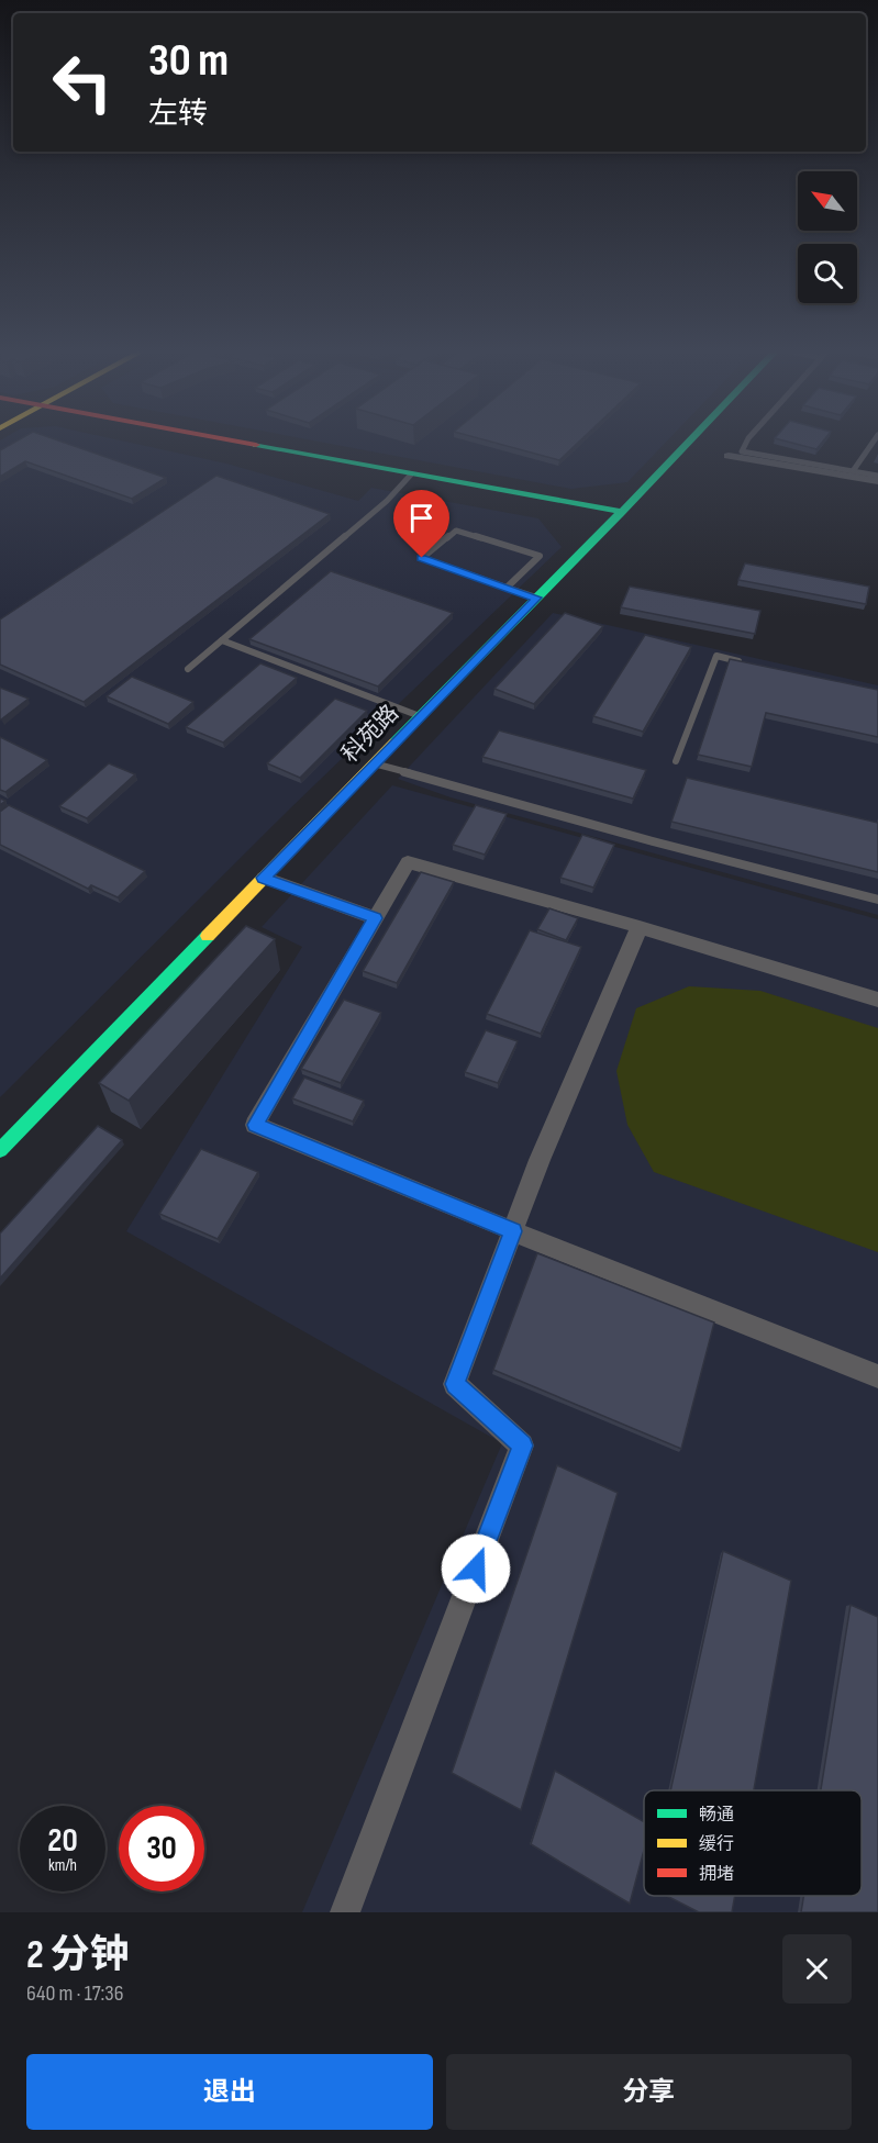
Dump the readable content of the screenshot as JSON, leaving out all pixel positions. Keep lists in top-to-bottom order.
{
  "streets": {
    "street": ["科苑路"]
  },
  "legend": ["畅通", "缓行", "拥堵"],
  "north": "top left",
  "page": {
    "turn": ["30 m", "左转"],
    "speed": "20 km/h",
    "limit": "30",
    "heading": ["2 分钟", "640 m · 17:36"],
    "buttons": ["退出", "分享"]
  }
}
